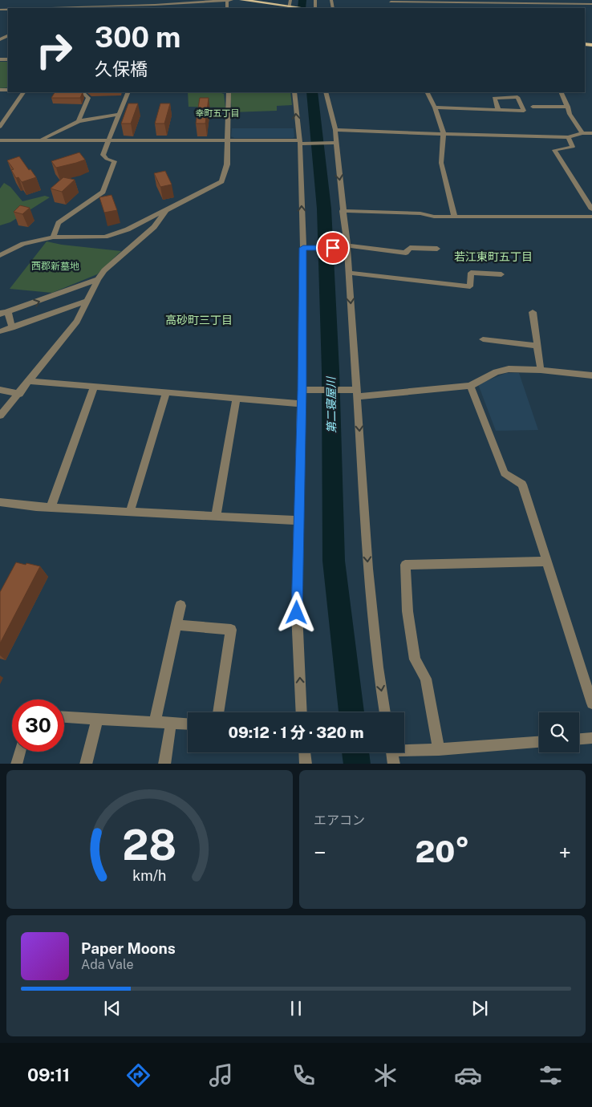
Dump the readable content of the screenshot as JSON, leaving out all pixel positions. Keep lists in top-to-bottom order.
{
  "districts": ["幸町五丁目", "若江東町五丁目", "高砂町三丁目"],
  "water": ["第二寝屋川"],
  "parks": ["西郡新墓地"],
  "page": {
    "turn": ["300 m", "久保橋"],
    "limit": "30",
    "trip": "09:12 · 1 分 · 320 m",
    "tile": "エアコン",
    "heat": ["−", "20°", "+"],
    "song": ["Paper Moons", "Ada Vale"],
    "tabs": "09:11",
    "gauge": ["28", "km/h"]
  }
}
